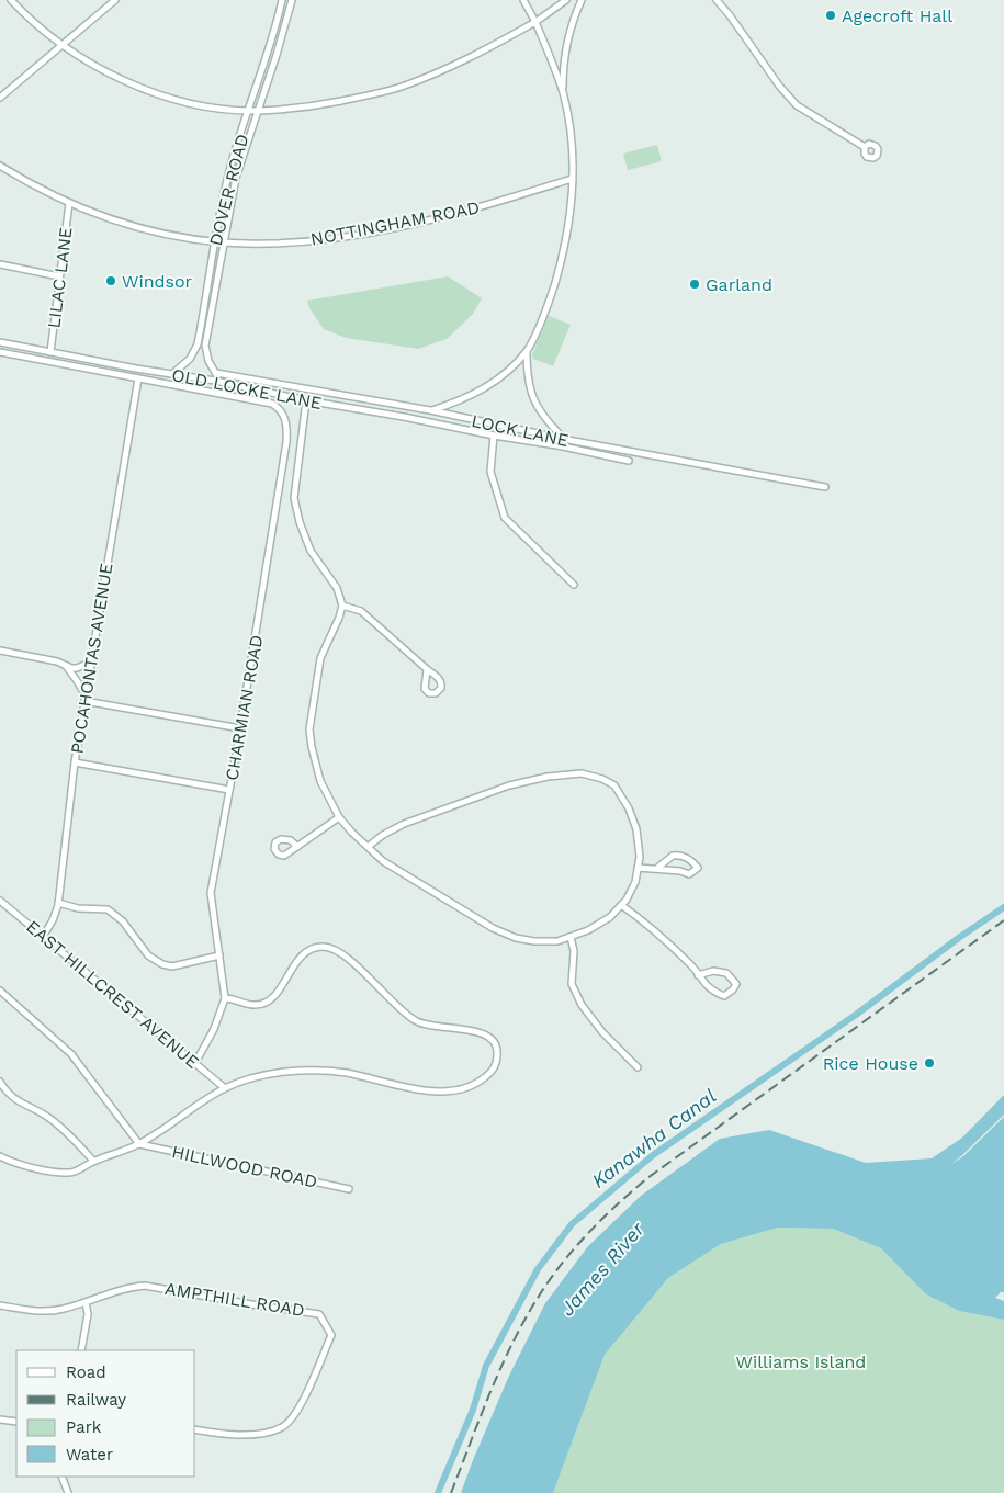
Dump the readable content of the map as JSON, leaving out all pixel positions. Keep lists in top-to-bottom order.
{
  "streets": {
    "street": [
      "DOVER ROAD",
      "NOTTINGHAM ROAD",
      "LILAC LANE",
      "OLD LOCKE LANE",
      "LOCK LANE",
      "POCAHONTAS AVENUE",
      "CHARMIAN ROAD",
      "EAST HILLCREST AVENUE",
      "HILLWOOD ROAD",
      "AMPTHILL ROAD"
    ]
  },
  "crossings": [
    ["DOVER ROAD", "NOTTINGHAM ROAD"],
    ["DOVER ROAD", "OLD LOCKE LANE"],
    ["DOVER ROAD", "LOCK LANE"],
    ["NOTTINGHAM ROAD", "LILAC LANE"],
    ["LILAC LANE", "OLD LOCKE LANE"],
    ["POCAHONTAS AVENUE", "CHARMIAN ROAD"],
    ["POCAHONTAS AVENUE", "EAST HILLCREST AVENUE"]
  ],
  "water": ["Kanawha Canal", "James River"],
  "parks": ["Williams Island"],
  "places": [
    "Agecroft Hall",
    "Windsor",
    "Garland",
    "Rice House"
  ],
  "legend": [
    "Road",
    "Railway",
    "Park",
    "Water"
  ]
}
